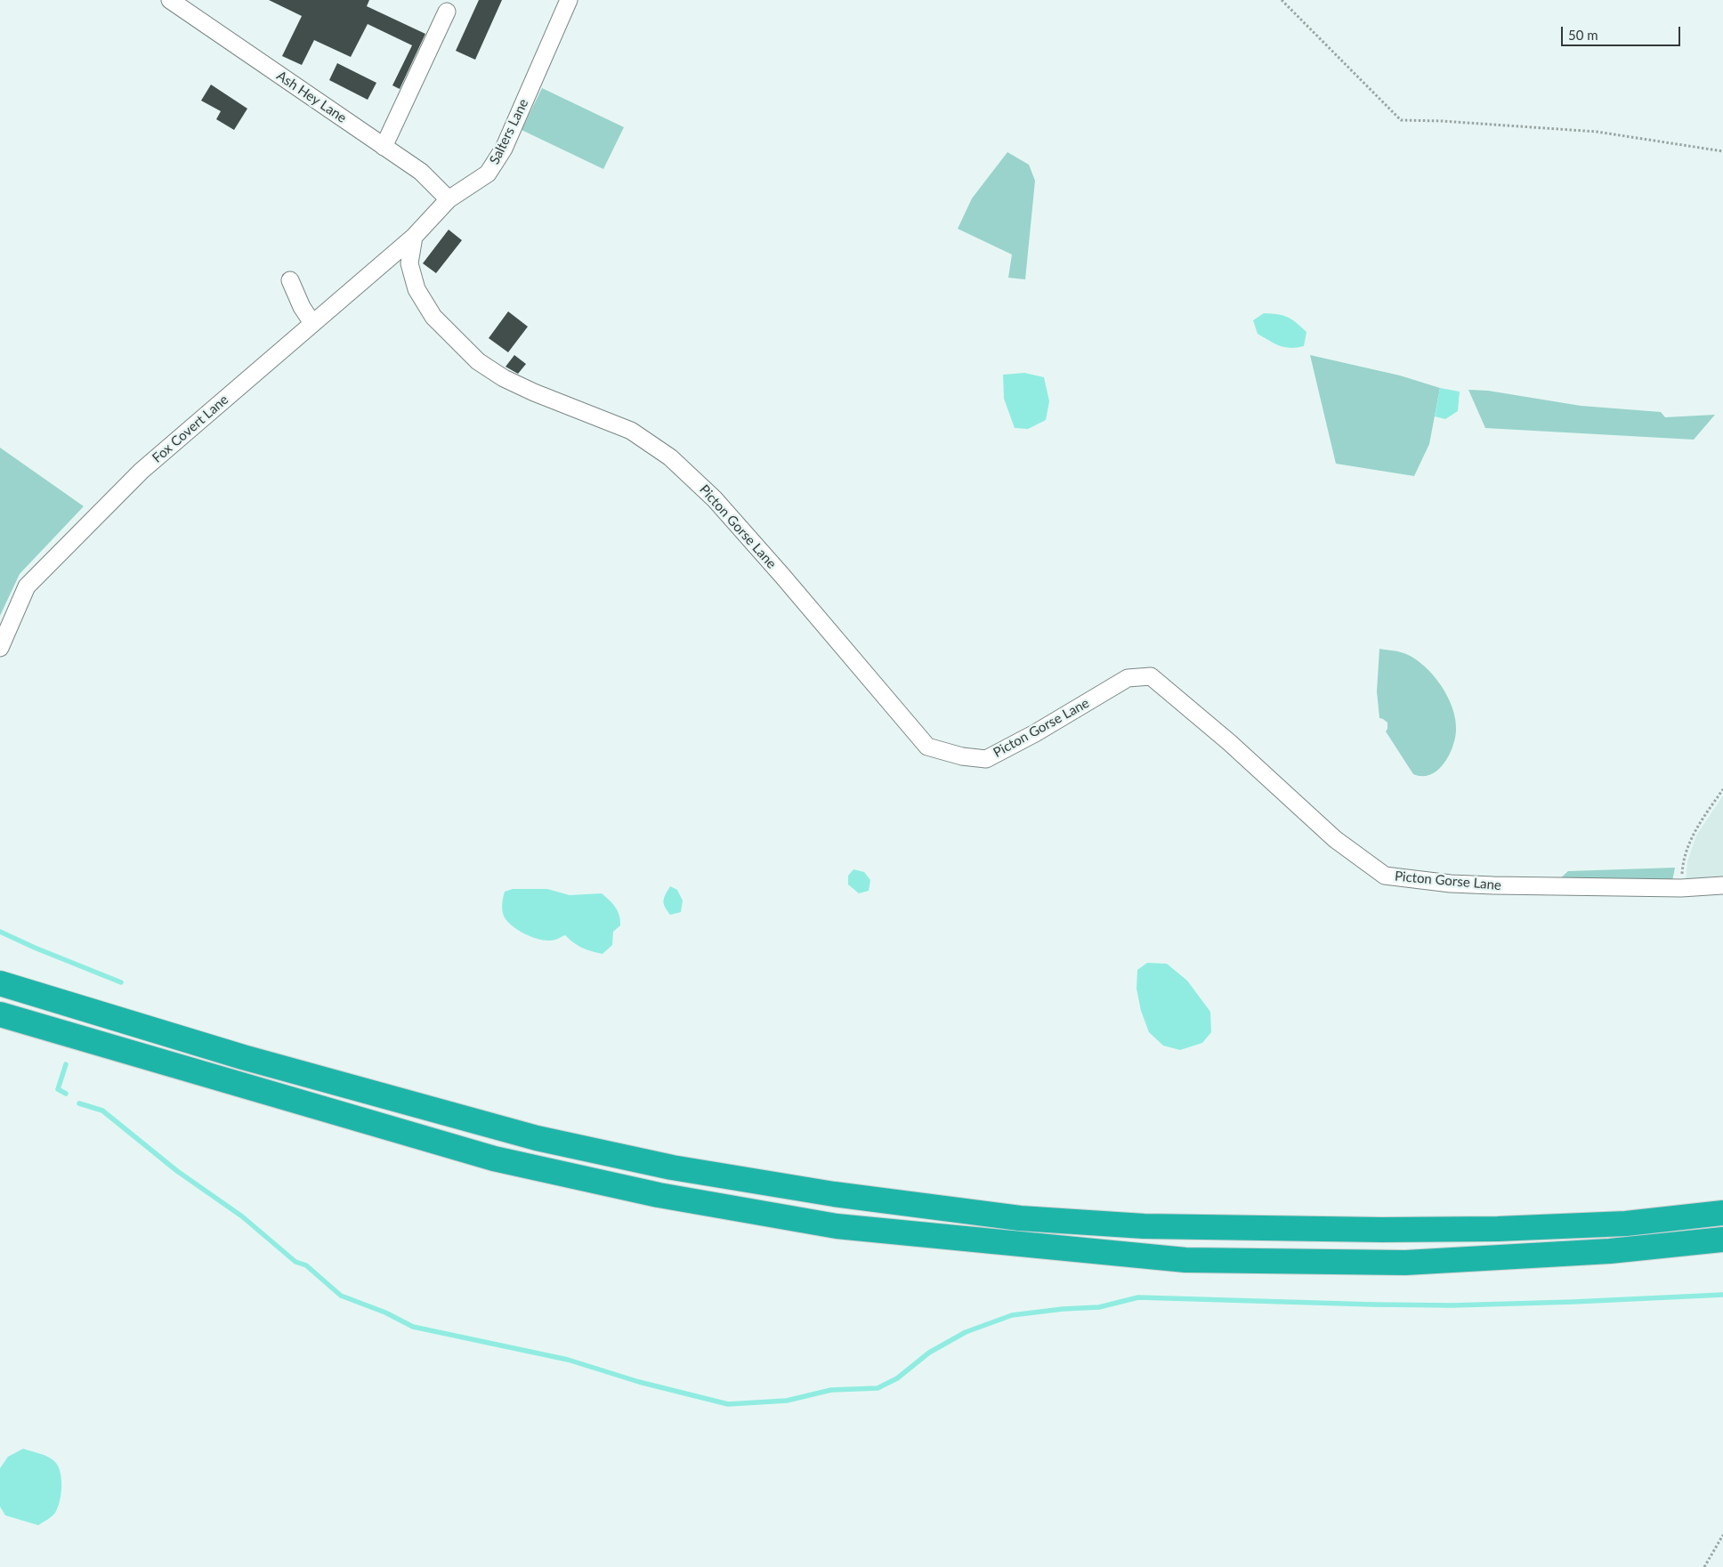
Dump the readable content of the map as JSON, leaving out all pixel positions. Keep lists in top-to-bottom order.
{
  "streets": {
    "street": [
      "Ash Hey Lane",
      "Salters Lane",
      "Fox Covert Lane",
      "Picton Gorse Lane"
    ]
  },
  "crossings": [
    ["Ash Hey Lane", "Salters Lane"],
    ["Salters Lane", "Fox Covert Lane"],
    ["Salters Lane", "Picton Gorse Lane"],
    ["Fox Covert Lane", "Picton Gorse Lane"]
  ],
  "scale_bar": "50 m"
}
